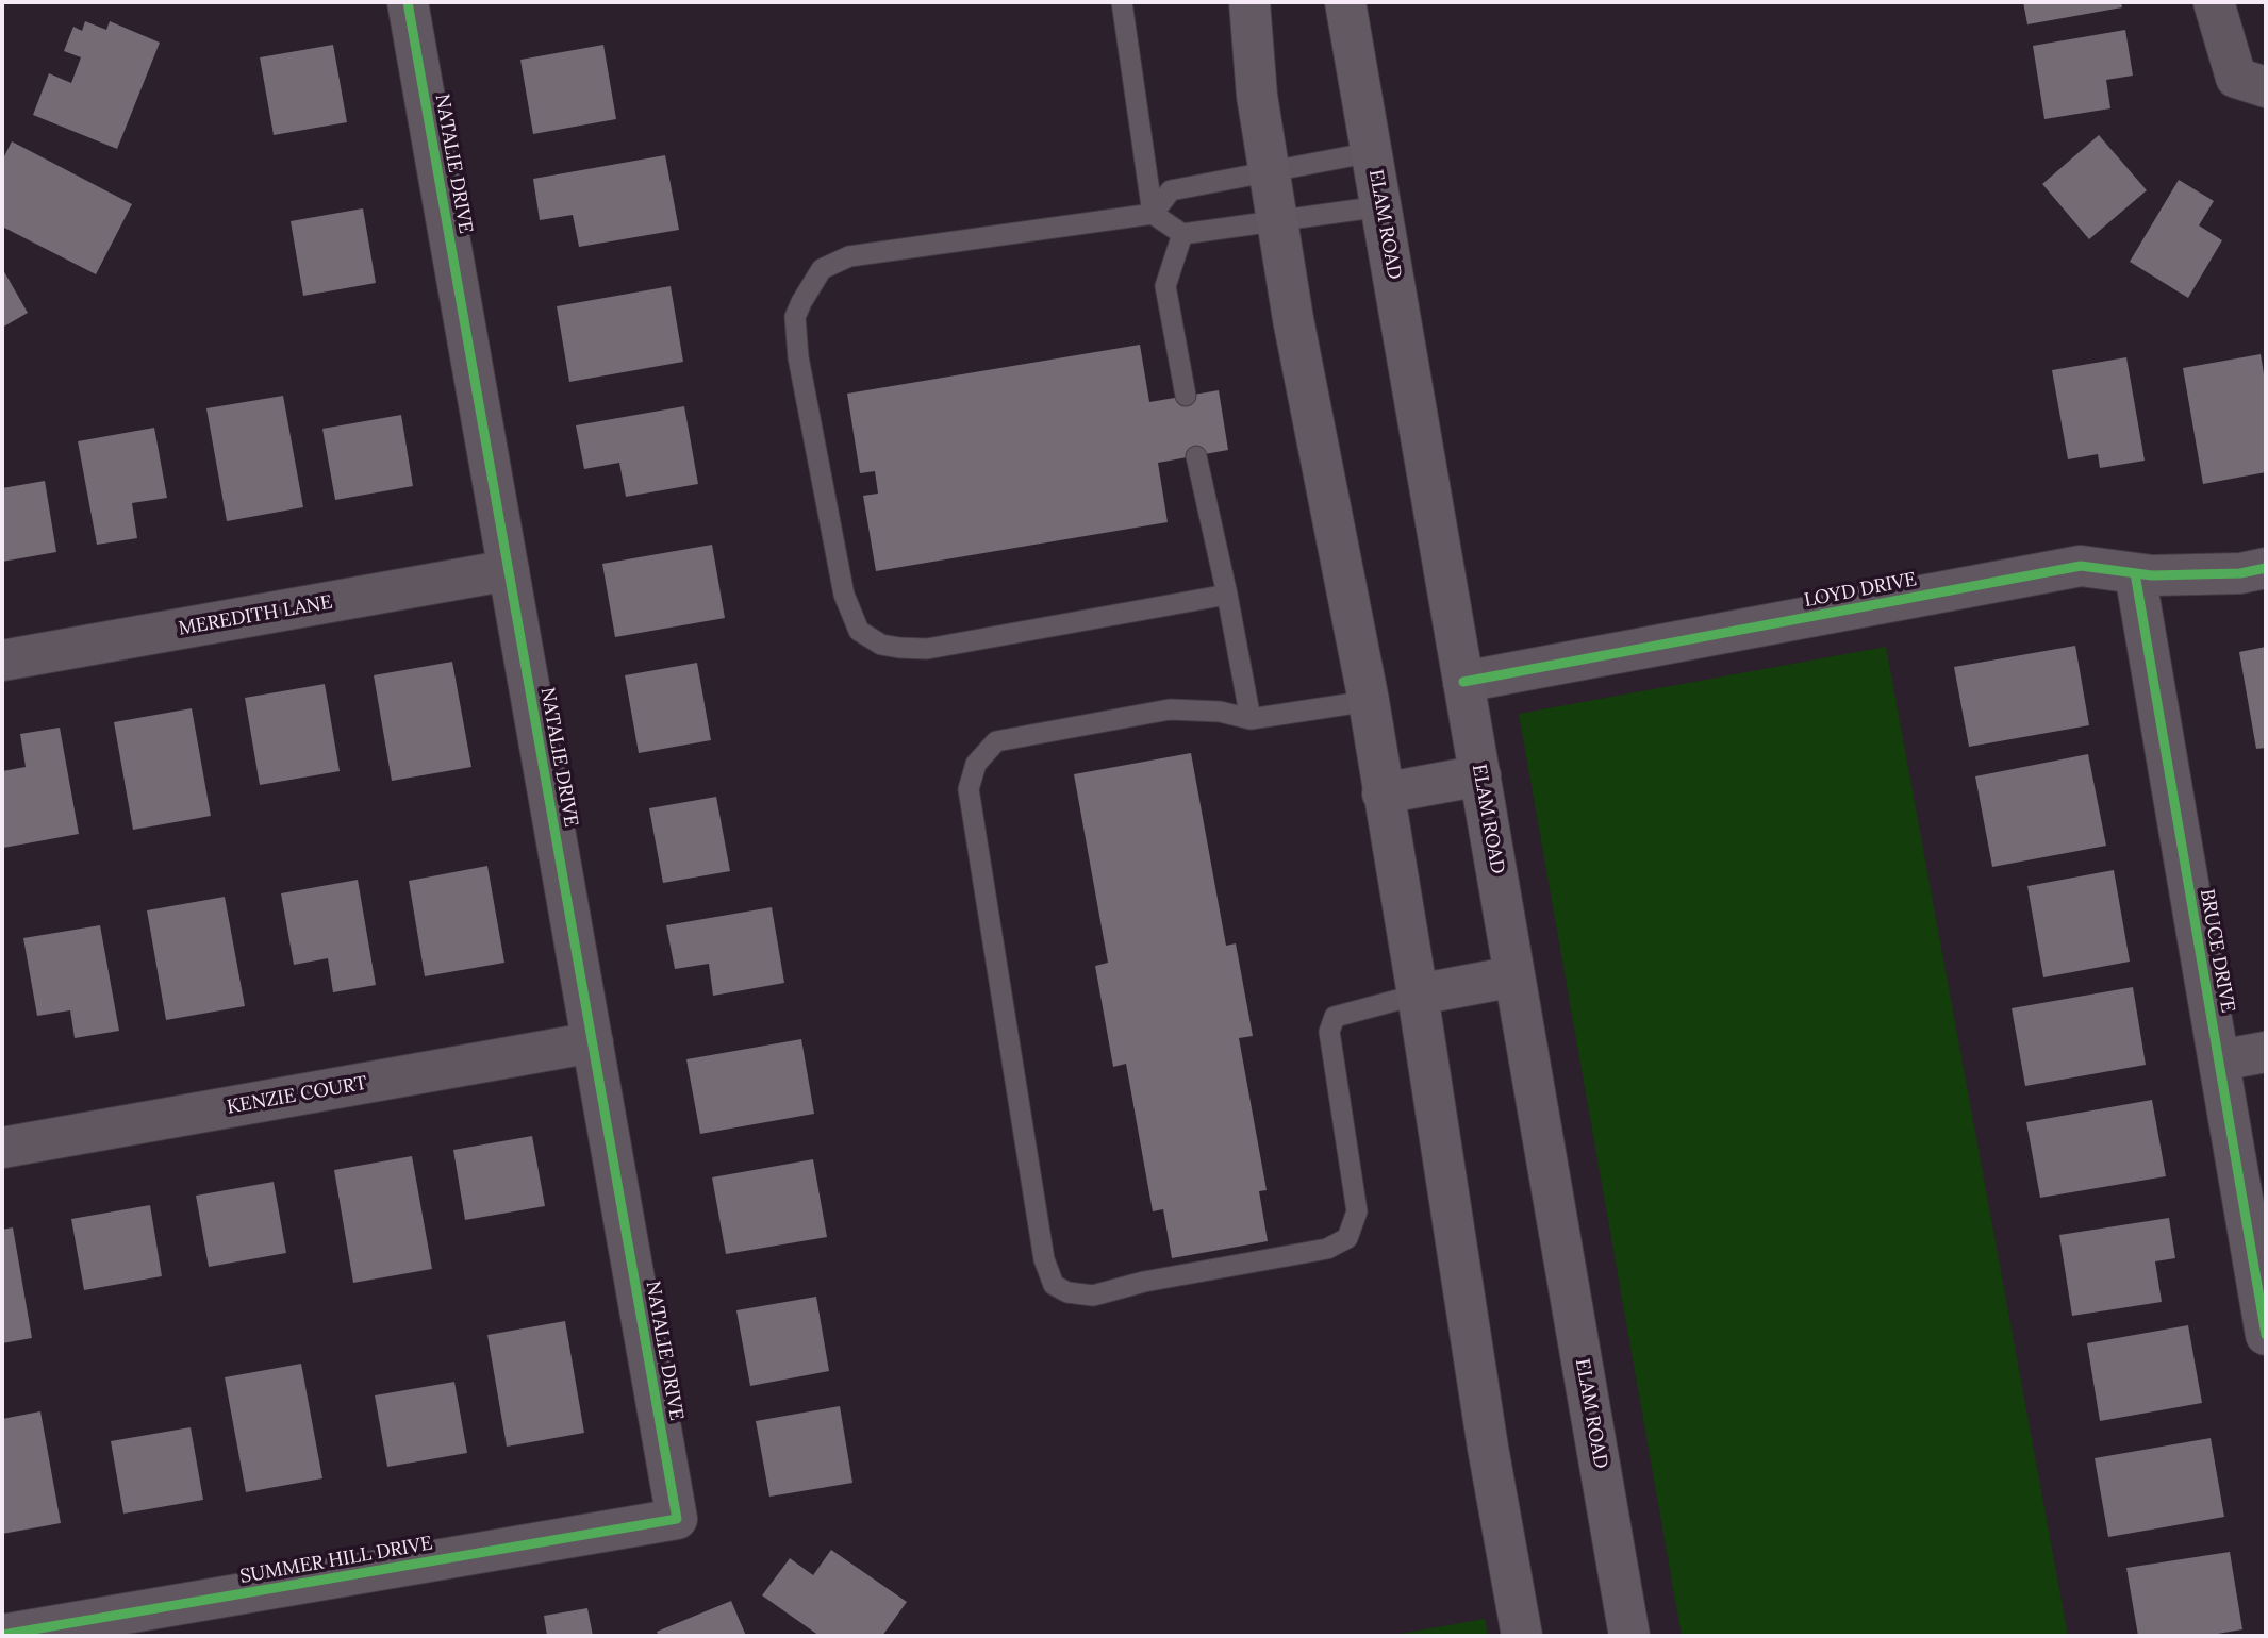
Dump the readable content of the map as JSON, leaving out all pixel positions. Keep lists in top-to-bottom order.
{
  "streets": {
    "main road": ["ELAM ROAD"],
    "street": [
      "NATALIE DRIVE",
      "LOYD DRIVE",
      "MEREDITH LANE",
      "BRUCE DRIVE",
      "KENZIE COURT",
      "SUMMER HILL DRIVE"
    ]
  },
  "crossings": [
    ["NATALIE DRIVE", "MEREDITH LANE"],
    ["NATALIE DRIVE", "KENZIE COURT"],
    ["NATALIE DRIVE", "SUMMER HILL DRIVE"],
    ["ELAM ROAD", "LOYD DRIVE"],
    ["LOYD DRIVE", "BRUCE DRIVE"]
  ]
}
